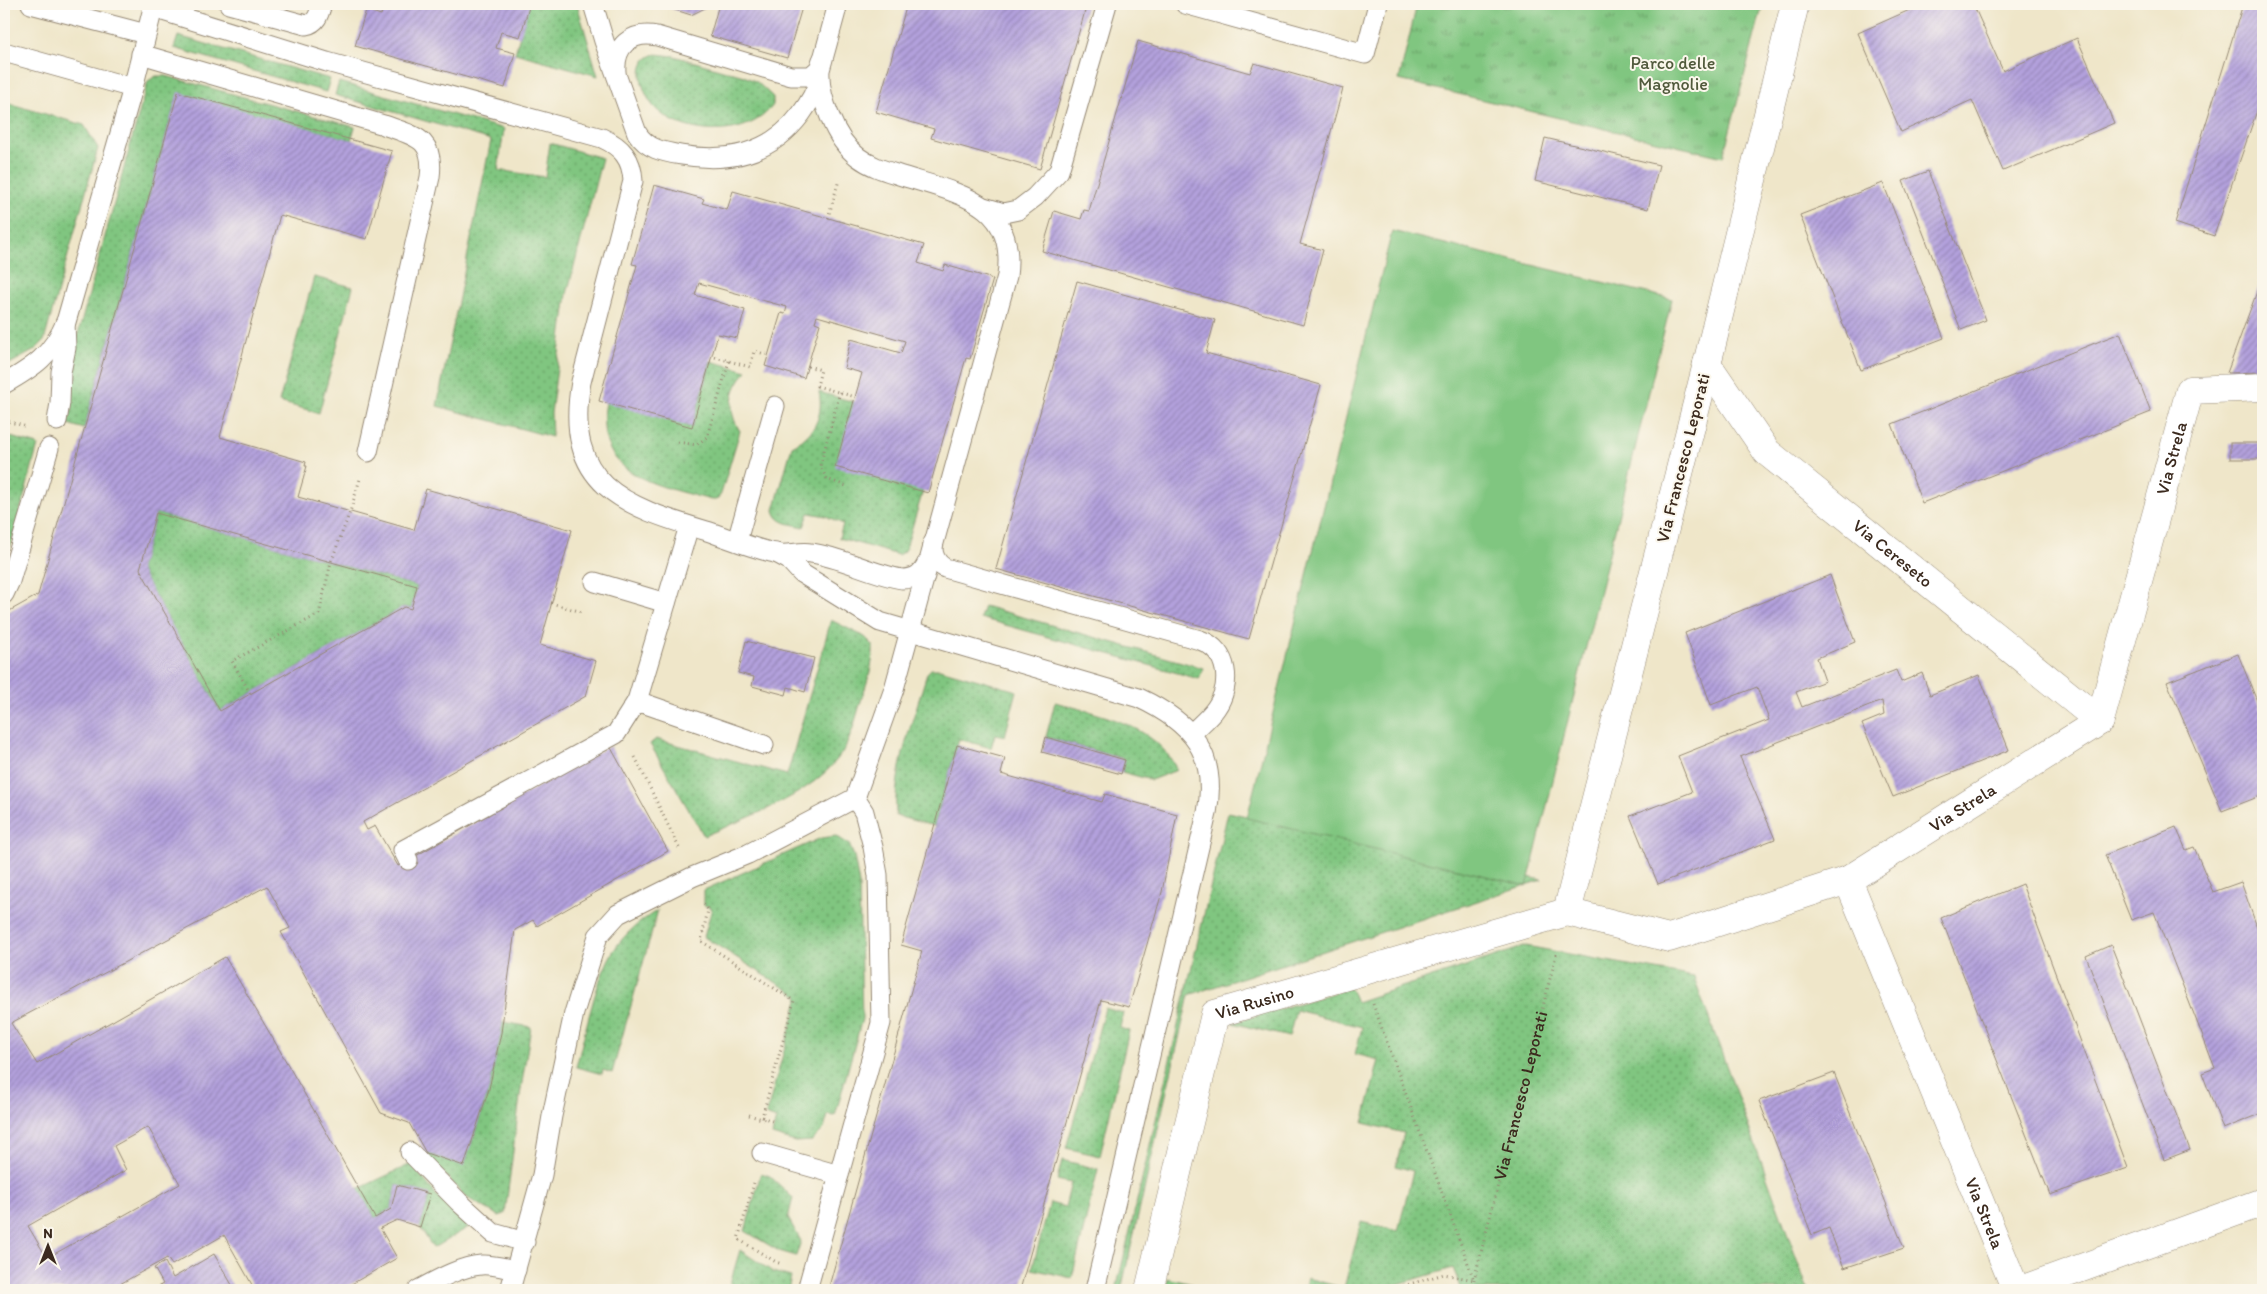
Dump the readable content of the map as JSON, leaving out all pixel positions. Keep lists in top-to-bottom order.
{
  "streets": {
    "street": [
      "Via Francesco Leporati",
      "Via Strela",
      "Via Cereseto",
      "Via Rusino"
    ]
  },
  "crossings": [
    ["Via Francesco Leporati", "Via Cereseto"],
    ["Via Francesco Leporati", "Via Rusino"],
    ["Via Strela", "Via Cereseto"]
  ],
  "parks": ["Parco delle Magnolie"],
  "north": "top"
}
